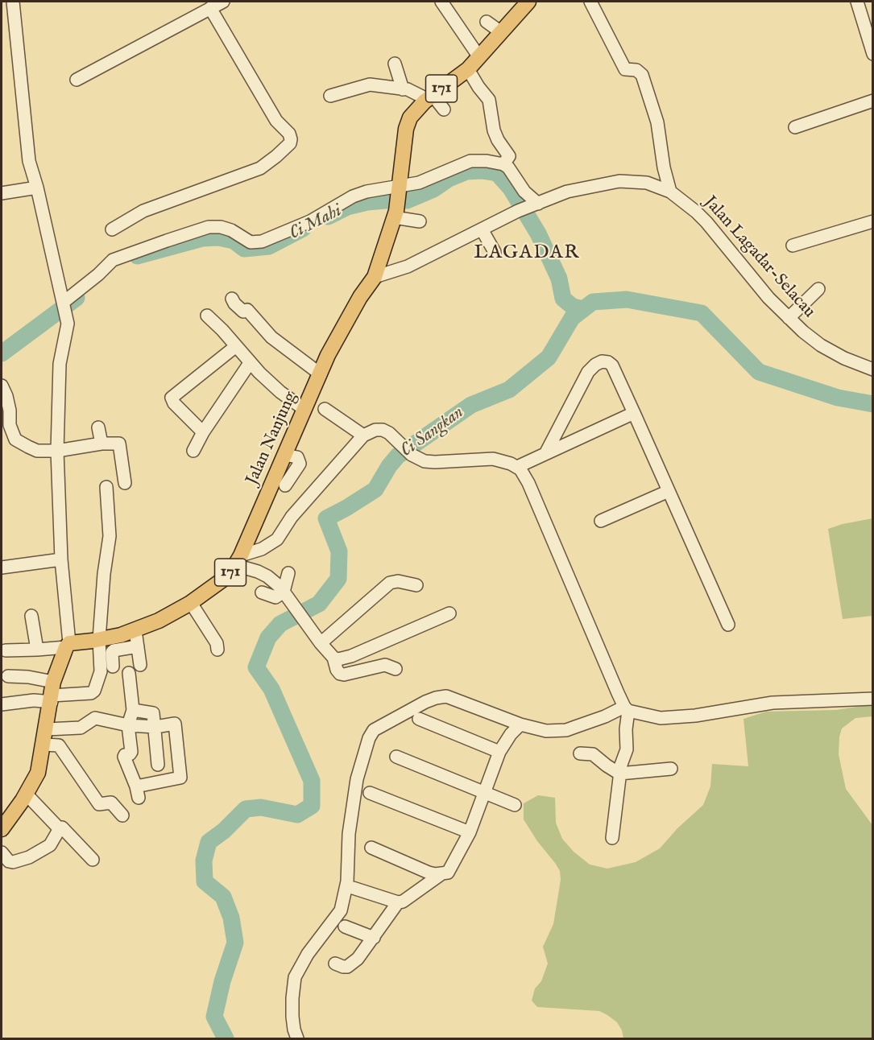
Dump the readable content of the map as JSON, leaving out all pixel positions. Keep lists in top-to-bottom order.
{
  "streets": {
    "main road": ["171", "Jalan Nanjung"],
    "street": ["Jalan Lagadar-Selacau"]
  },
  "crossings": [
    ["Jalan Lagadar-Selacau", "Jalan Nanjung"]
  ],
  "districts": ["LAGADAR"],
  "water": ["Ci Mahi", "Ci Sangkan"]
}
